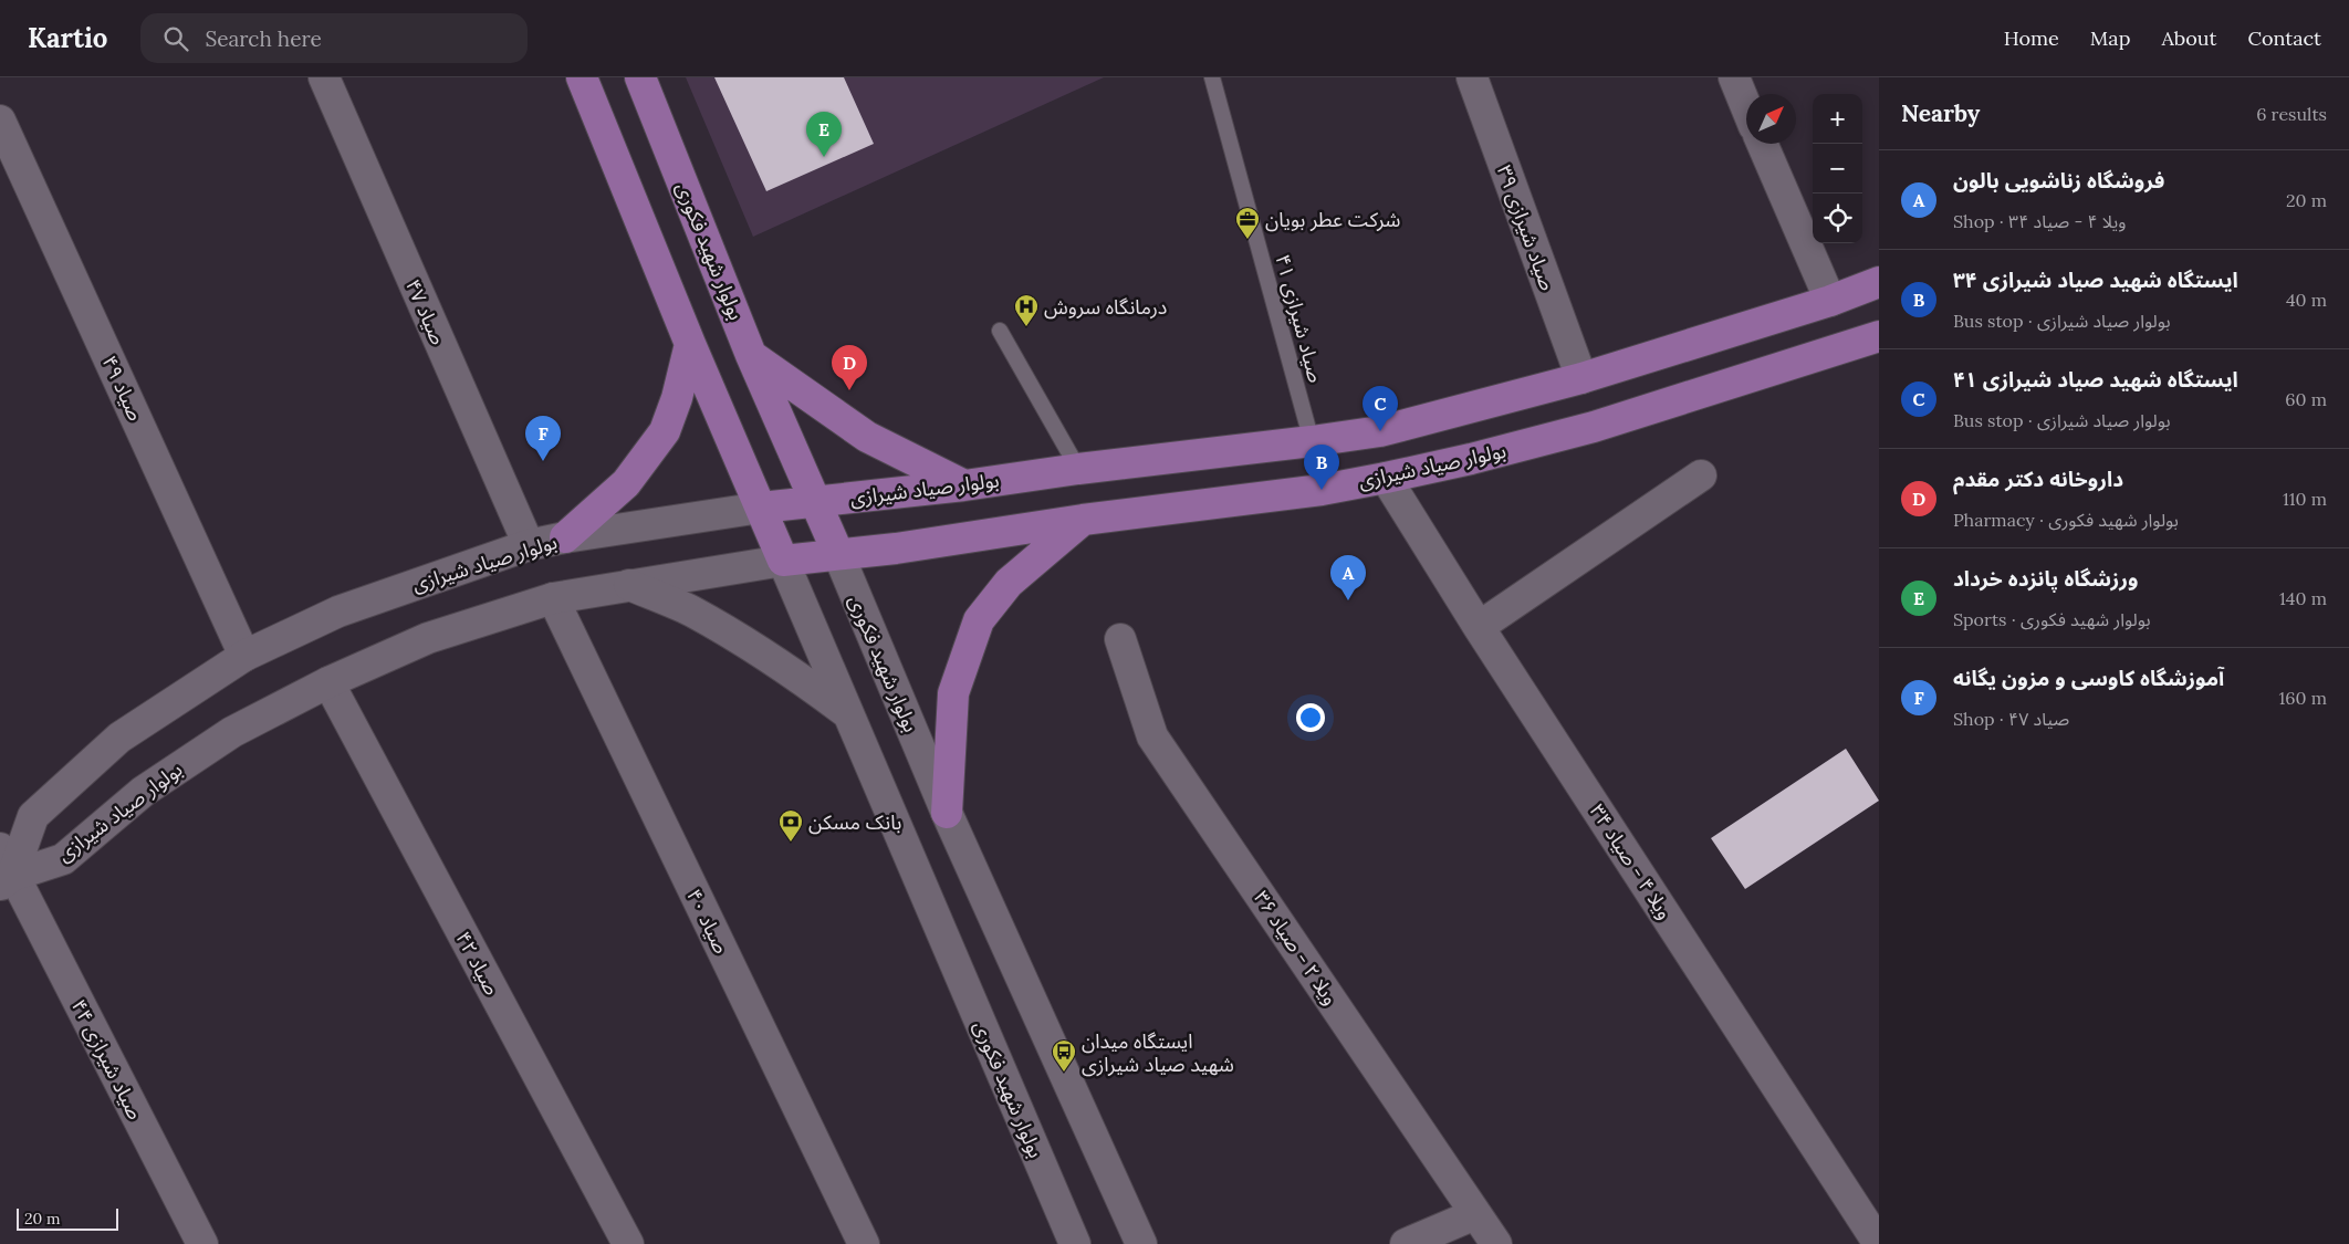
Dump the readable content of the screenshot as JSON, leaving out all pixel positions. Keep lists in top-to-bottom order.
{
  "streets": {
    "main road": ["بولوار شهید فکوری", "بولوار صیاد شیرازی"],
    "street": [
      "صیاد شیرازی ۳۹",
      "صیاد ۴۷",
      "صیاد ۴۹",
      "ویلا ۴ - صیاد ۳۴",
      "صیاد ۴۰",
      "ویلا ۲ - صیاد ۳۶",
      "صیاد ۴۲",
      "صیاد شیرازی ۴۴"
    ],
    "lane": ["صیاد شیرازی ۴۱"]
  },
  "crossings": [
    ["صیاد شیرازی ۳۹", "بولوار صیاد شیرازی"],
    ["بولوار شهید فکوری", "بولوار صیاد شیرازی"],
    ["صیاد ۴۷", "بولوار صیاد شیرازی"],
    ["صیاد شیرازی ۴۱", "بولوار صیاد شیرازی"],
    ["صیاد ۴۹", "بولوار صیاد شیرازی"],
    ["بولوار صیاد شیرازی", "ویلا ۴ - صیاد ۳۴"],
    ["بولوار صیاد شیرازی", "صیاد ۴۰"],
    ["بولوار صیاد شیرازی", "صیاد ۴۲"],
    ["بولوار صیاد شیرازی", "صیاد شیرازی ۴۴"]
  ],
  "places": {
    "office": ["شرکت عطر بویان"],
    "hospital": ["درمانگاه سروش"],
    "bank": ["بانک مسکن"],
    "bus stop": ["ایستگاه میدان شهید صیاد شیرازی"]
  },
  "scale_bar": "20 m",
  "north": "top right",
  "page": {
    "header": "Kartio",
    "search": "Search here",
    "nav": [
      "Home",
      "Map",
      "About",
      "Contact"
    ],
    "heading": ["Nearby", "6 results"],
    "map_buttons": ["+", "−"],
    "pins": [
      "E",
      "D",
      "C",
      "F",
      "B",
      "A"
    ],
    "list": [
      {
        "mark": "A",
        "name": "فروشگاه زناشویی بالون",
        "note": "Shop · ویلا ۴ - صیاد ۳۴",
        "value": "20 m"
      },
      {
        "mark": "B",
        "name": "ایستگاه شهید صیاد شیرازی ۳۴",
        "note": "Bus stop · بولوار صیاد شیرازی",
        "value": "40 m"
      },
      {
        "mark": "C",
        "name": "ایستگاه شهید صیاد شیرازی ۴۱",
        "note": "Bus stop · بولوار صیاد شیرازی",
        "value": "60 m"
      },
      {
        "mark": "D",
        "name": "داروخانه دکتر مقدم",
        "note": "Pharmacy · بولوار شهید فکوری",
        "value": "110 m"
      },
      {
        "mark": "E",
        "name": "ورزشگاه پانزده خرداد",
        "note": "Sports · بولوار شهید فکوری",
        "value": "140 m"
      },
      {
        "mark": "F",
        "name": "آموزشگاه کاوسی و مزون یگانه",
        "note": "Shop · صیاد ۴۷",
        "value": "160 m"
      }
    ],
    "scale": "20 m"
  }
}
